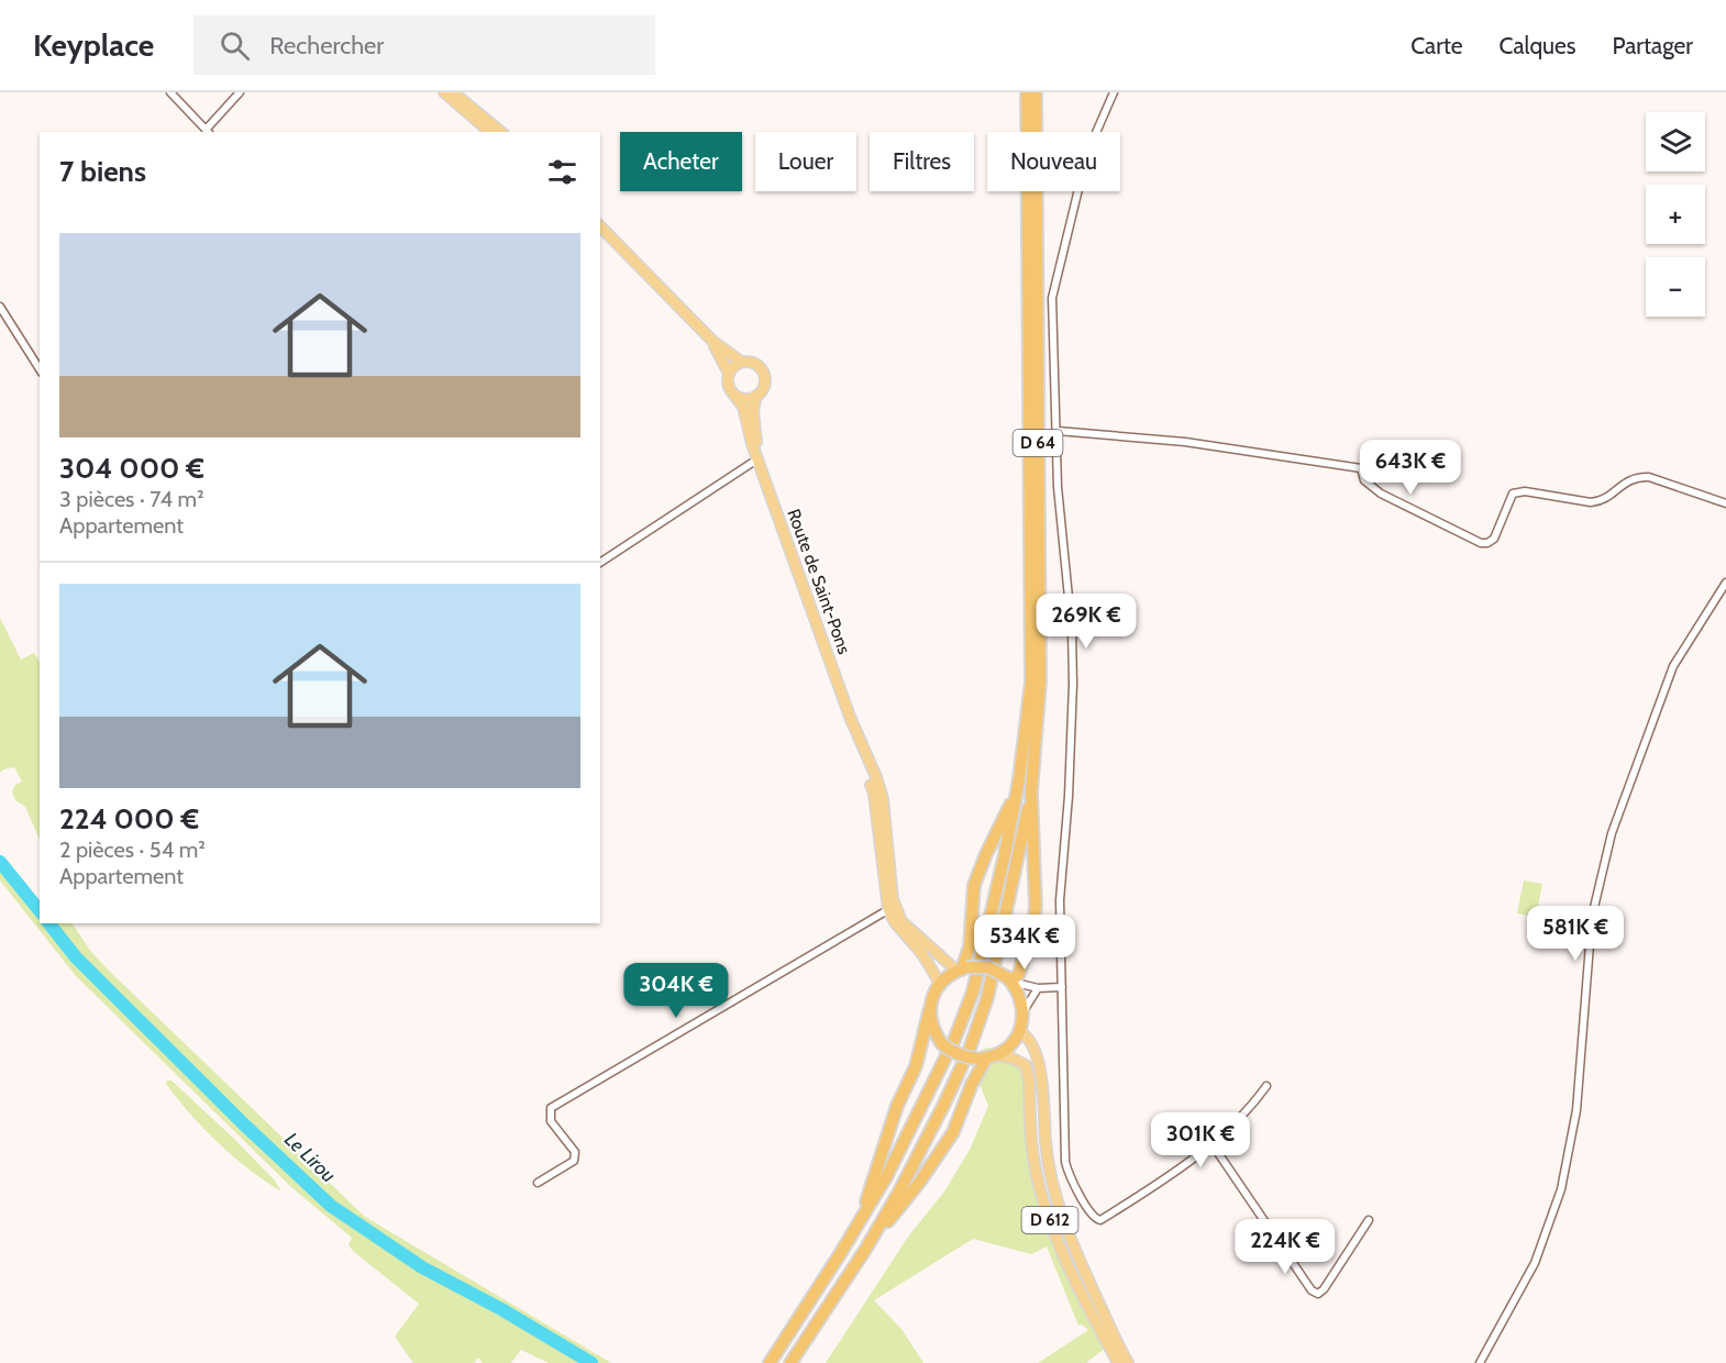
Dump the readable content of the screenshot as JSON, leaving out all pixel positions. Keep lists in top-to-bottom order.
{
  "streets": {
    "highway": ["D 64"],
    "main road": ["Route de Saint-Pons", "D 612"]
  },
  "crossings": [
    ["D 64", "Route de Saint-Pons"],
    ["D 64", "D 612"],
    ["Route de Saint-Pons", "D 612"]
  ],
  "water": ["Le Lirou"],
  "page": {
    "header": "Keyplace",
    "search": "Rechercher",
    "nav": ["Carte", "Calques", "Partager"],
    "map_buttons": ["+", "−"],
    "chip": [
      "Acheter",
      "Louer",
      "Filtres",
      "Nouveau"
    ],
    "heading": "7 biens",
    "list": [
      {
        "name": "304 000 €",
        "note": "3 pièces · 74 m² · Appartement"
      },
      {
        "name": "224 000 €",
        "note": "2 pièces · 54 m² · Appartement"
      }
    ],
    "price": [
      "643K €",
      "269K €",
      "581K €",
      "534K €",
      "304K €",
      "301K €",
      "224K €"
    ]
  }
}
